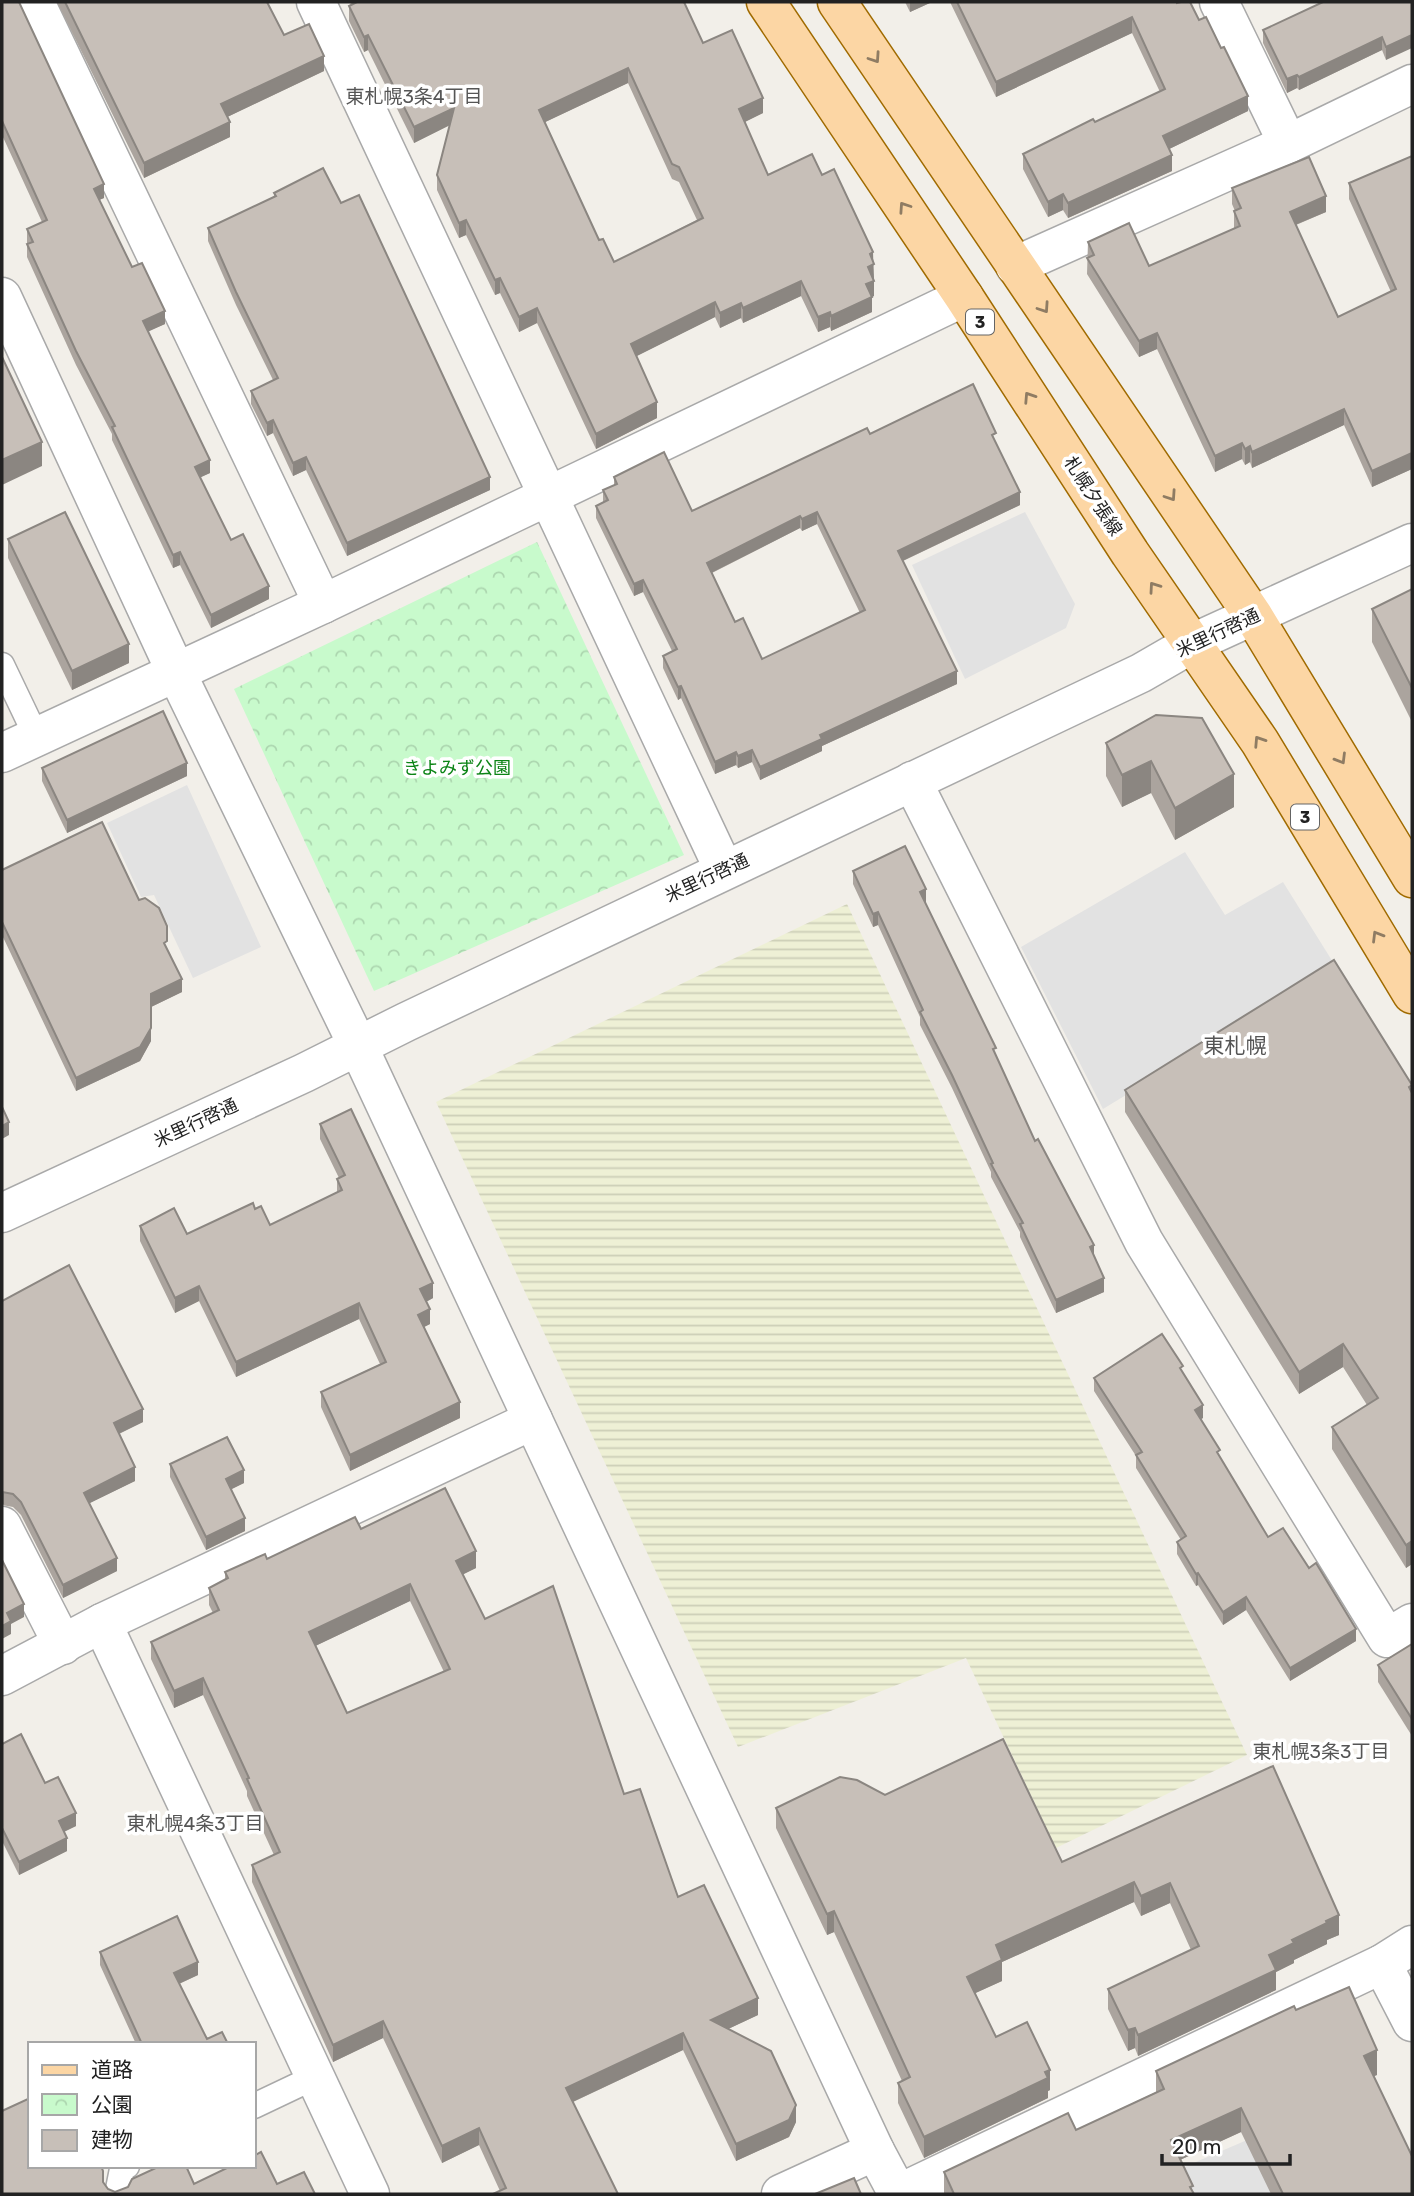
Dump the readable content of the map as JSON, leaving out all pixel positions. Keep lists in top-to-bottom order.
{
  "streets": {
    "main road": ["3", "札幌夕張線"],
    "street": ["米里行啓通"]
  },
  "crossings": [
    ["札幌夕張線", "米里行啓通"]
  ],
  "districts": [
    "東札幌3条4丁目",
    "東札幌",
    "東札幌3条3丁目",
    "東札幌4条3丁目"
  ],
  "parks": ["きよみず公園"],
  "legend": ["道路", "公園", "建物"],
  "scale_bar": "20 m"
}
